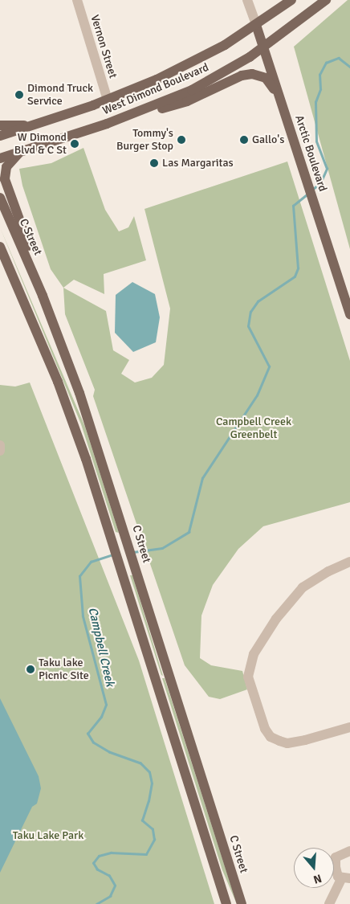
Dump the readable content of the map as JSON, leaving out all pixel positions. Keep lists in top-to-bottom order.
{
  "streets": {
    "main road": ["West Dimond Boulevard", "Arctic Boulevard", "C Street"],
    "street": ["Vernon Street"]
  },
  "crossings": [
    ["Vernon Street", "West Dimond Boulevard"],
    ["West Dimond Boulevard", "Arctic Boulevard"]
  ],
  "water": ["Campbell Creek"],
  "parks": ["Campbell Creek Greenbelt", "Taku Lake Park"],
  "places": [
    "Dimond Truck Service",
    "Tommy's Burger Stop",
    "Gallo's",
    "W Dimond Blvd & C St",
    "Las Margaritas",
    "Taku lake Picnic Site"
  ],
  "north": "bottom"
}
